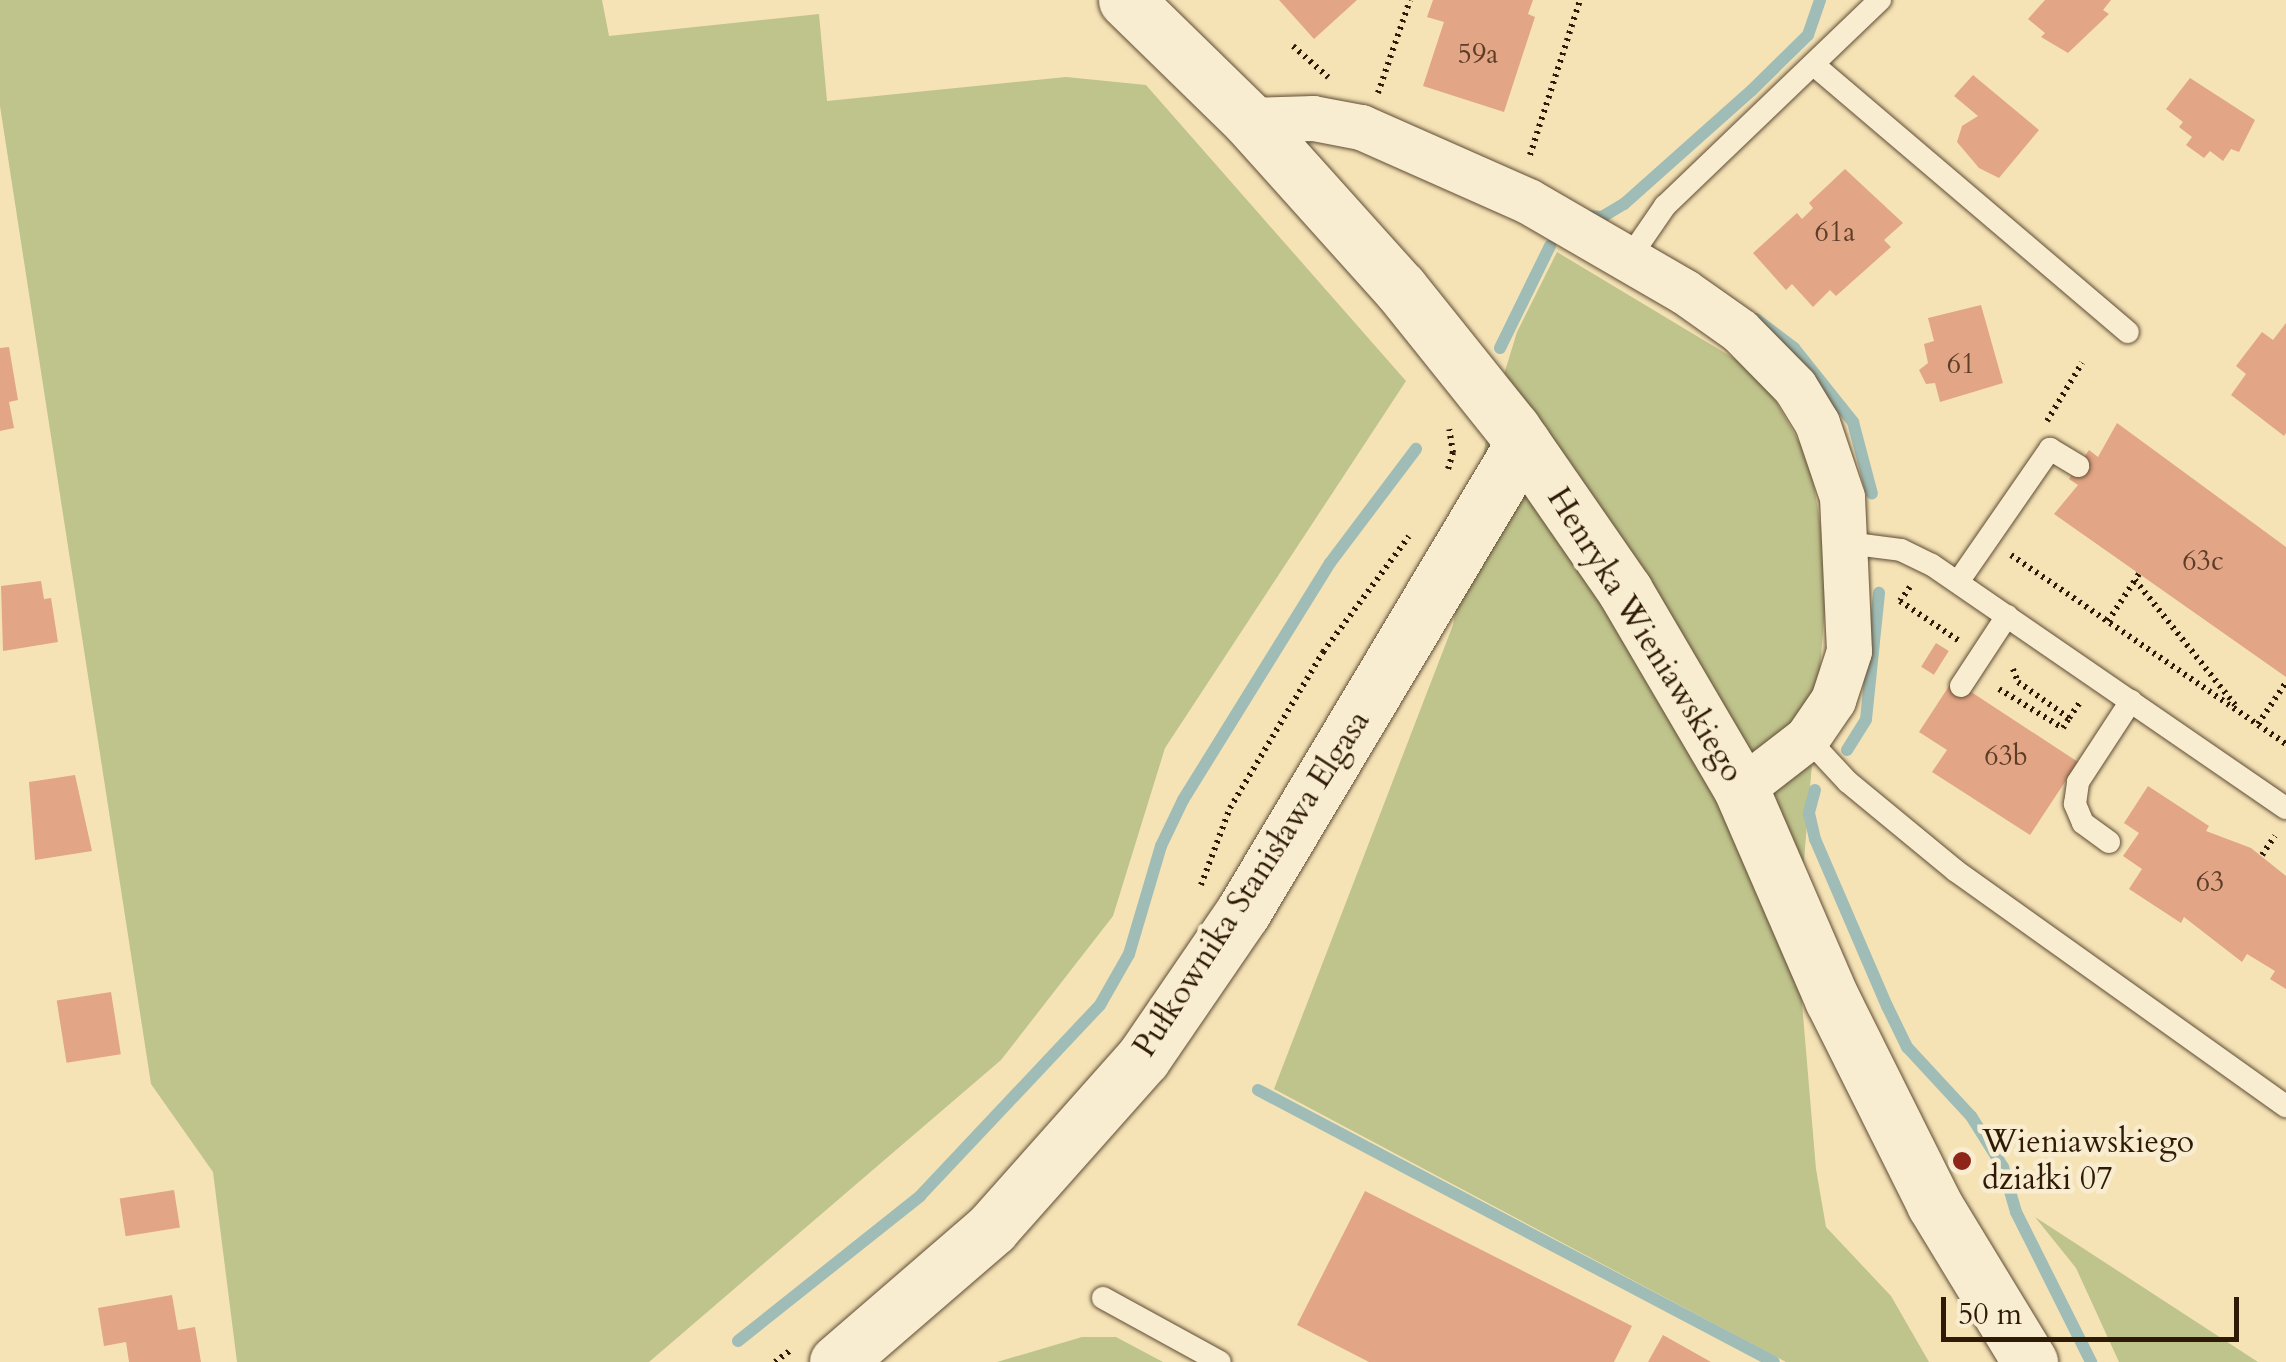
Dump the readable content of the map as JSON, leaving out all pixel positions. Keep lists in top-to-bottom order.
{
  "streets": {
    "street": ["Henryka Wieniawskiego", "Pułkownika Stanisława Elgasa"]
  },
  "crossings": [
    ["Henryka Wieniawskiego", "Pułkownika Stanisława Elgasa"]
  ],
  "places": ["Wieniawskiego działki 07"],
  "house_numbers": [
    "59a",
    "61a",
    "61",
    "63c",
    "63b",
    "63"
  ],
  "scale_bar": "50 m"
}
